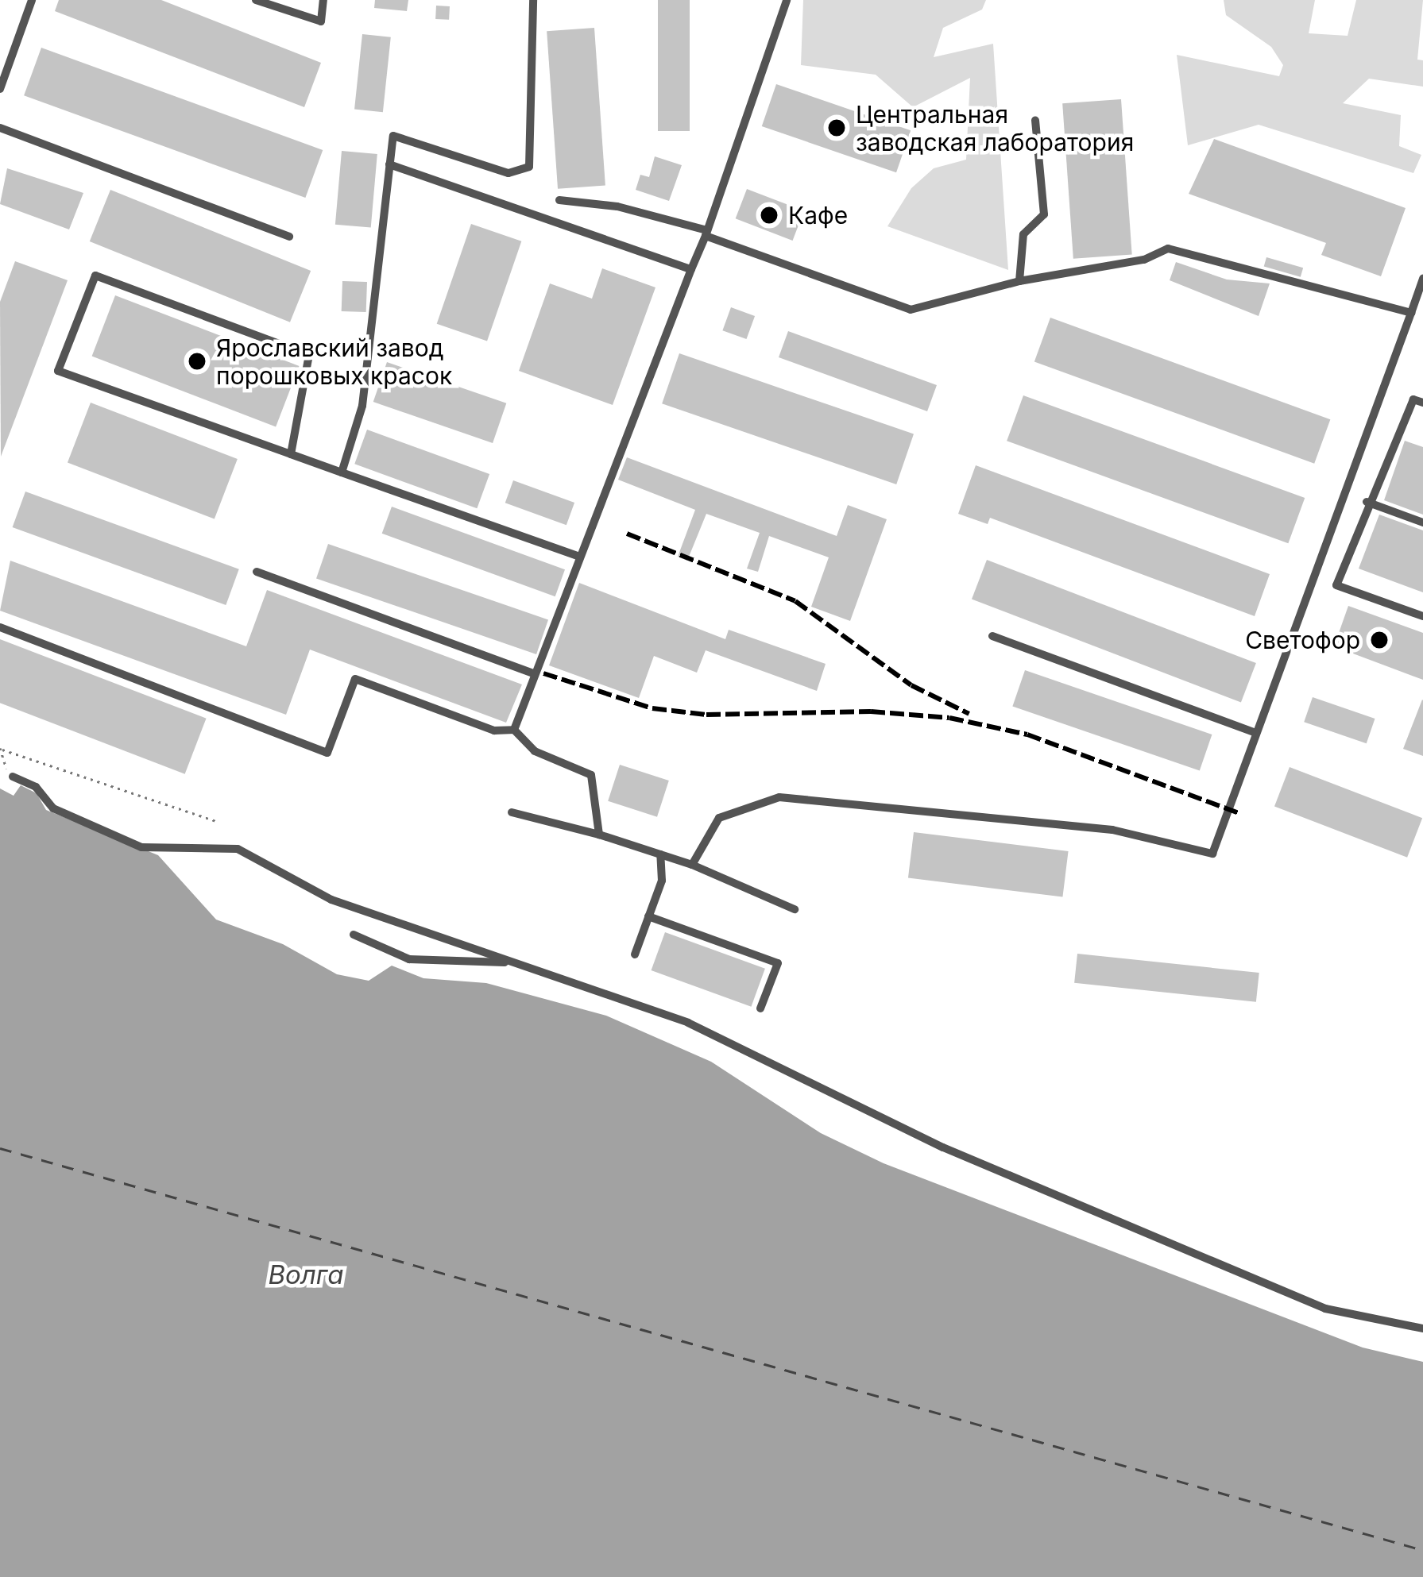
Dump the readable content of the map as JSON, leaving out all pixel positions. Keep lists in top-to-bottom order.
{
  "water": ["Волга"],
  "places": [
    "Центральная заводская лаборатория",
    "Кафе",
    "Ярославский завод порошковых красок",
    "Светофор"
  ]
}
